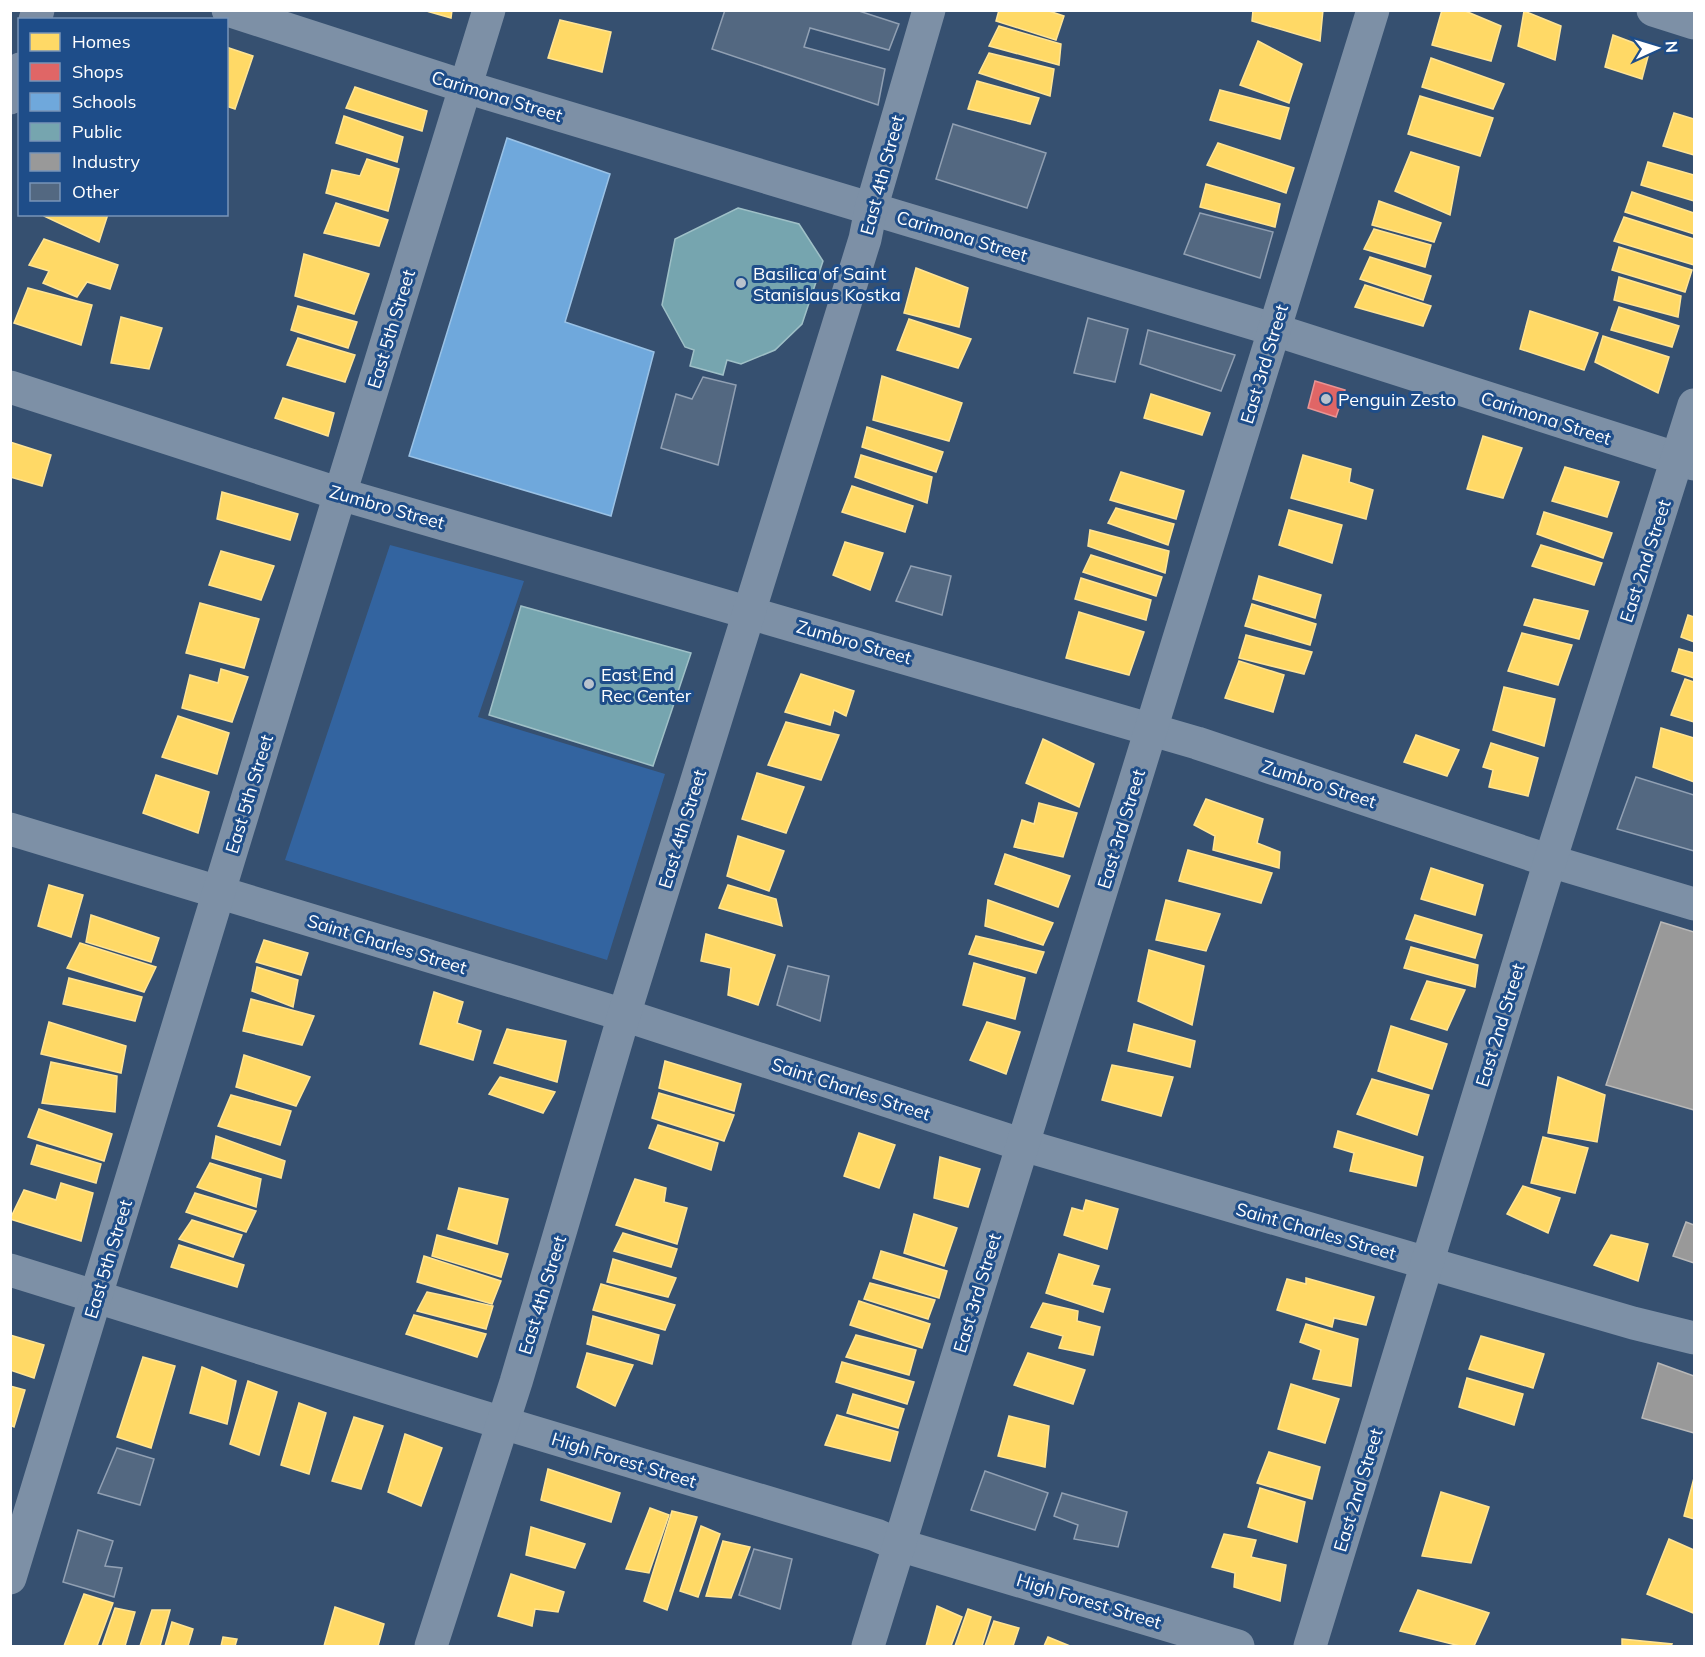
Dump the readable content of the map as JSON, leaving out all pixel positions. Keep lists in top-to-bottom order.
{
  "streets": {
    "street": [
      "Carimona Street",
      "East 4th Street",
      "East 5th Street",
      "East 3rd Street",
      "Zumbro Street",
      "East 2nd Street",
      "Saint Charles Street",
      "High Forest Street"
    ]
  },
  "crossings": [
    ["Carimona Street", "East 4th Street"],
    ["Carimona Street", "East 5th Street"],
    ["Carimona Street", "East 3rd Street"],
    ["Carimona Street", "East 2nd Street"],
    ["East 4th Street", "Zumbro Street"],
    ["East 4th Street", "Saint Charles Street"],
    ["East 4th Street", "High Forest Street"],
    ["East 5th Street", "Zumbro Street"],
    ["East 5th Street", "Saint Charles Street"],
    ["East 5th Street", "High Forest Street"],
    ["East 3rd Street", "Zumbro Street"],
    ["East 3rd Street", "Saint Charles Street"],
    ["East 3rd Street", "High Forest Street"],
    ["Zumbro Street", "East 2nd Street"],
    ["East 2nd Street", "Saint Charles Street"]
  ],
  "places": ["Basilica of Saint Stanislaus Kostka", "Penguin Zesto", "East End Rec Center"],
  "legend": [
    "Homes",
    "Shops",
    "Schools",
    "Public",
    "Industry",
    "Other"
  ],
  "north": "right"
}
